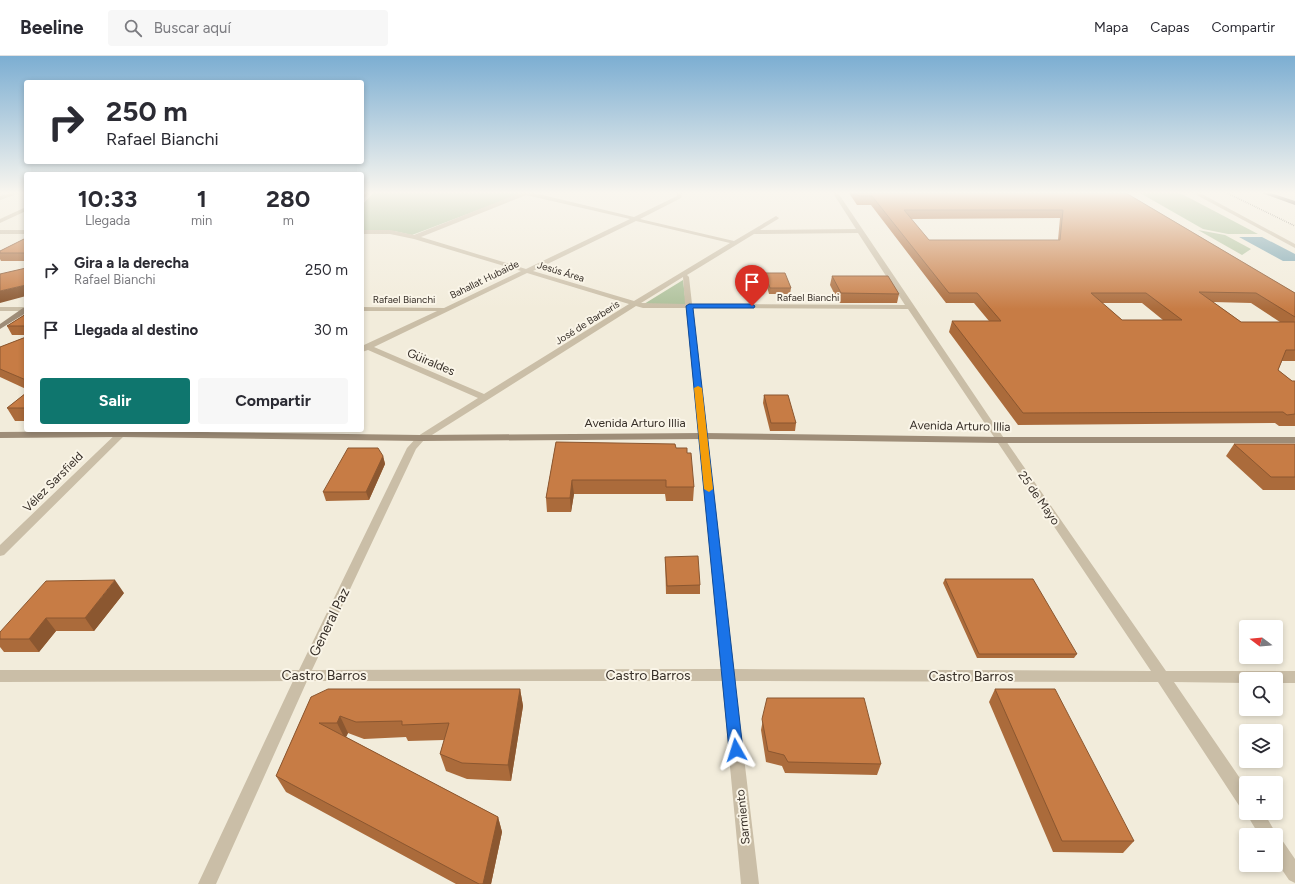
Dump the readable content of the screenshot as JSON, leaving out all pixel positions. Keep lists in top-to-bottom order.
{
  "streets": {
    "main road": ["Avenida Arturo Illia"],
    "street": [
      "Jesús Área",
      "Bahallat Hubaide",
      "Rafael Bianchi",
      "José de Barberis",
      "Güiraldes",
      "Vélez Sarsfield",
      "25 de Mayo",
      "General Paz",
      "Castro Barros",
      "Sarmiento"
    ]
  },
  "crossings": [
    ["Jesús Área", "Bahallat Hubaide"],
    ["Jesús Área", "Rafael Bianchi"],
    ["Jesús Área", "José de Barberis"],
    ["Bahallat Hubaide", "Rafael Bianchi"],
    ["Bahallat Hubaide", "Güiraldes"],
    ["Rafael Bianchi", "José de Barberis"],
    ["Rafael Bianchi", "25 de Mayo"],
    ["Rafael Bianchi", "Sarmiento"],
    ["José de Barberis", "Güiraldes"],
    ["José de Barberis", "Avenida Arturo Illia"],
    ["José de Barberis", "General Paz"],
    ["José de Barberis", "Sarmiento"],
    ["Avenida Arturo Illia", "Vélez Sarsfield"],
    ["Avenida Arturo Illia", "25 de Mayo"],
    ["Avenida Arturo Illia", "Sarmiento"],
    ["25 de Mayo", "Castro Barros"],
    ["General Paz", "Castro Barros"],
    ["Castro Barros", "Sarmiento"]
  ],
  "north": "left",
  "page": {
    "header": "Beeline",
    "search": "Buscar aquí",
    "nav": ["Mapa", "Capas", "Compartir"],
    "turn": ["250 m", "Rafael Bianchi"],
    "eta": [
      "10:33",
      "Llegada",
      "1",
      "min",
      "280",
      "m"
    ],
    "list": [
      {
        "name": "Gira a la derecha",
        "note": "Rafael Bianchi",
        "value": "250 m"
      },
      {
        "name": "Llegada al destino",
        "value": "30 m"
      }
    ],
    "buttons": ["Salir", "Compartir"],
    "map_buttons": ["+", "−"]
  }
}
